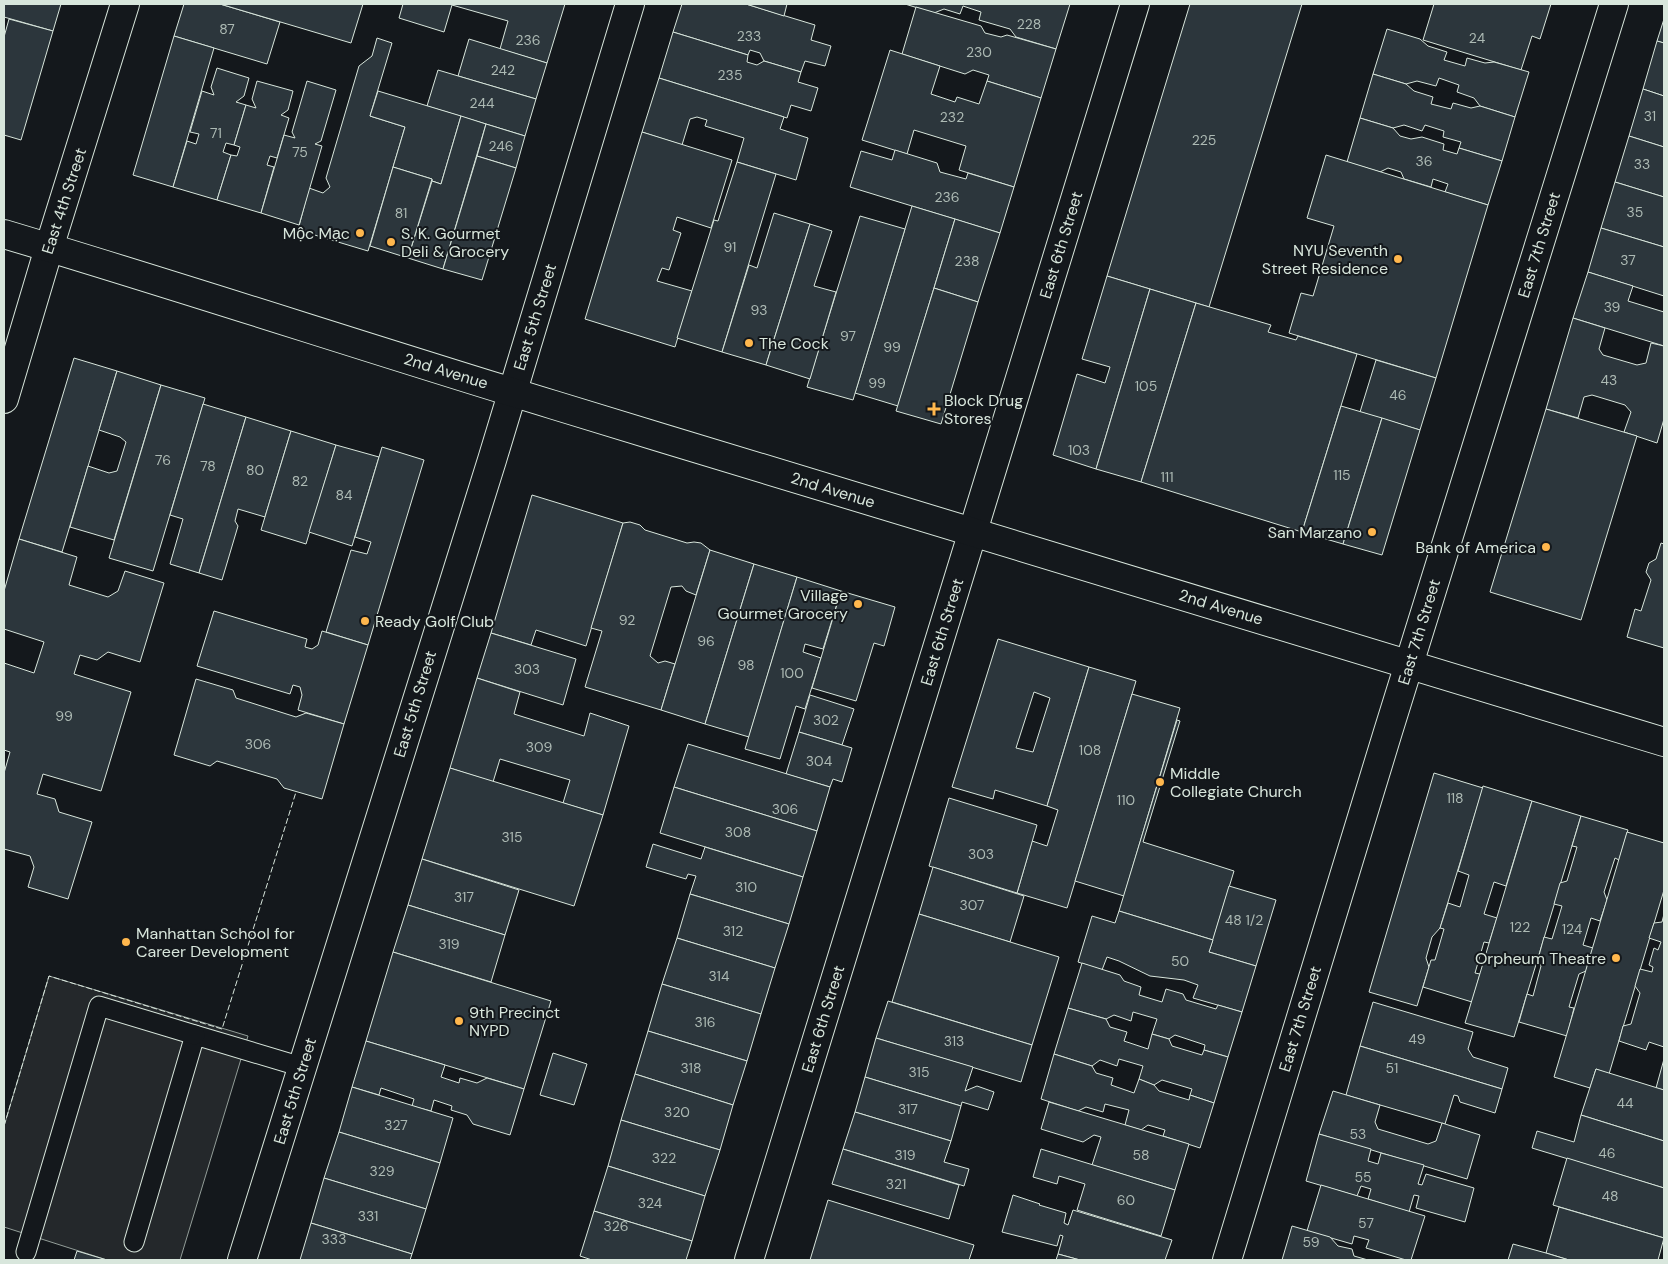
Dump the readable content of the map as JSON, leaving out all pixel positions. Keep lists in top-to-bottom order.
{
  "streets": {
    "street": [
      "East 4th Street",
      "East 6th Street",
      "East 7th Street",
      "East 5th Street",
      "2nd Avenue"
    ]
  },
  "crossings": [
    ["East 4th Street", "2nd Avenue"],
    ["East 6th Street", "2nd Avenue"],
    ["East 7th Street", "2nd Avenue"],
    ["East 5th Street", "2nd Avenue"]
  ],
  "places": {
    "other": [
      "Mộc Mạc",
      "S. K. Gourmet Deli & Grocery",
      "NYU Seventh Street Residence",
      "The Cock",
      "San Marzano",
      "Bank of America",
      "Village Gourmet Grocery",
      "Ready Golf Club",
      "Middle Collegiate Church",
      "Manhattan School for Career Development",
      "Orpheum Theatre",
      "9th Precinct NYPD"
    ],
    "health": ["Block Drug Stores"]
  },
  "house_numbers": [
    "228",
    "87",
    "233",
    "24",
    "236",
    "230",
    "242",
    "235",
    "244",
    "31",
    "232",
    "71",
    "225",
    "246",
    "75",
    "36",
    "33",
    "236",
    "35",
    "81",
    "91",
    "37",
    "238",
    "39",
    "93",
    "97",
    "99",
    "43",
    "99",
    "105",
    "46",
    "103",
    "76",
    "78",
    "80",
    "115",
    "111",
    "82",
    "84",
    "92",
    "96",
    "98",
    "303",
    "100",
    "99",
    "302",
    "306",
    "309",
    "108",
    "304",
    "118",
    "110",
    "306",
    "308",
    "315",
    "303",
    "310",
    "317",
    "307",
    "48 1/2",
    "122",
    "124",
    "312",
    "319",
    "50",
    "314",
    "316",
    "49",
    "313",
    "318",
    "51",
    "315",
    "44",
    "317",
    "320",
    "327",
    "53",
    "46",
    "319",
    "58",
    "322",
    "329",
    "55",
    "321",
    "48",
    "60",
    "324",
    "331",
    "57",
    "326",
    "333",
    "59"
  ]
}
